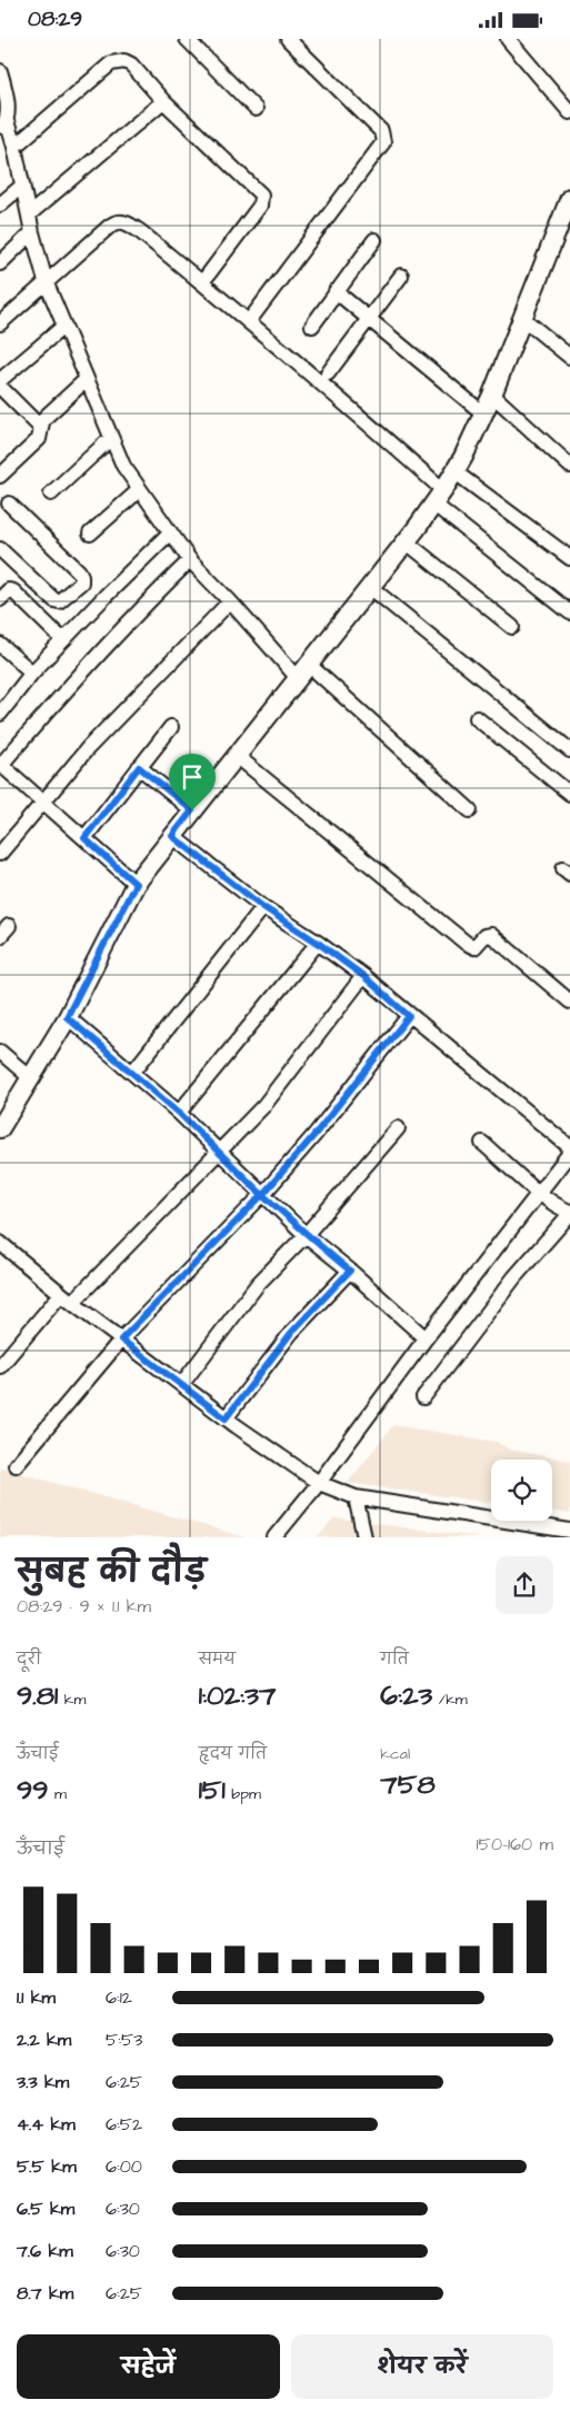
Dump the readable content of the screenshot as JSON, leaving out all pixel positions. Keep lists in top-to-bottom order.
{
  "page": {
    "status": "08:29",
    "heading": ["सुबह की दौड़", "08:29 · 9 × 1.1 km"],
    "stats": [
      ["दूरी", "9.81 km"],
      ["समय", "1:02:37"],
      ["गति", "6:23 /km"],
      ["ऊँचाई", "99 m"],
      ["हृदय गति", "151 bpm"],
      ["kcal", "758"]
    ],
    "chart": ["ऊँचाई", "150–160 m"],
    "list": [
      {
        "name": "1.1 km",
        "note": "6:12"
      },
      {
        "name": "2.2 km",
        "note": "5:53"
      },
      {
        "name": "3.3 km",
        "note": "6:25"
      },
      {
        "name": "4.4 km",
        "note": "6:52"
      },
      {
        "name": "5.5 km",
        "note": "6:00"
      },
      {
        "name": "6.5 km",
        "note": "6:30"
      },
      {
        "name": "7.6 km",
        "note": "6:30"
      },
      {
        "name": "8.7 km",
        "note": "6:25"
      }
    ],
    "buttons": ["सहेजें", "शेयर करें"]
  }
}
